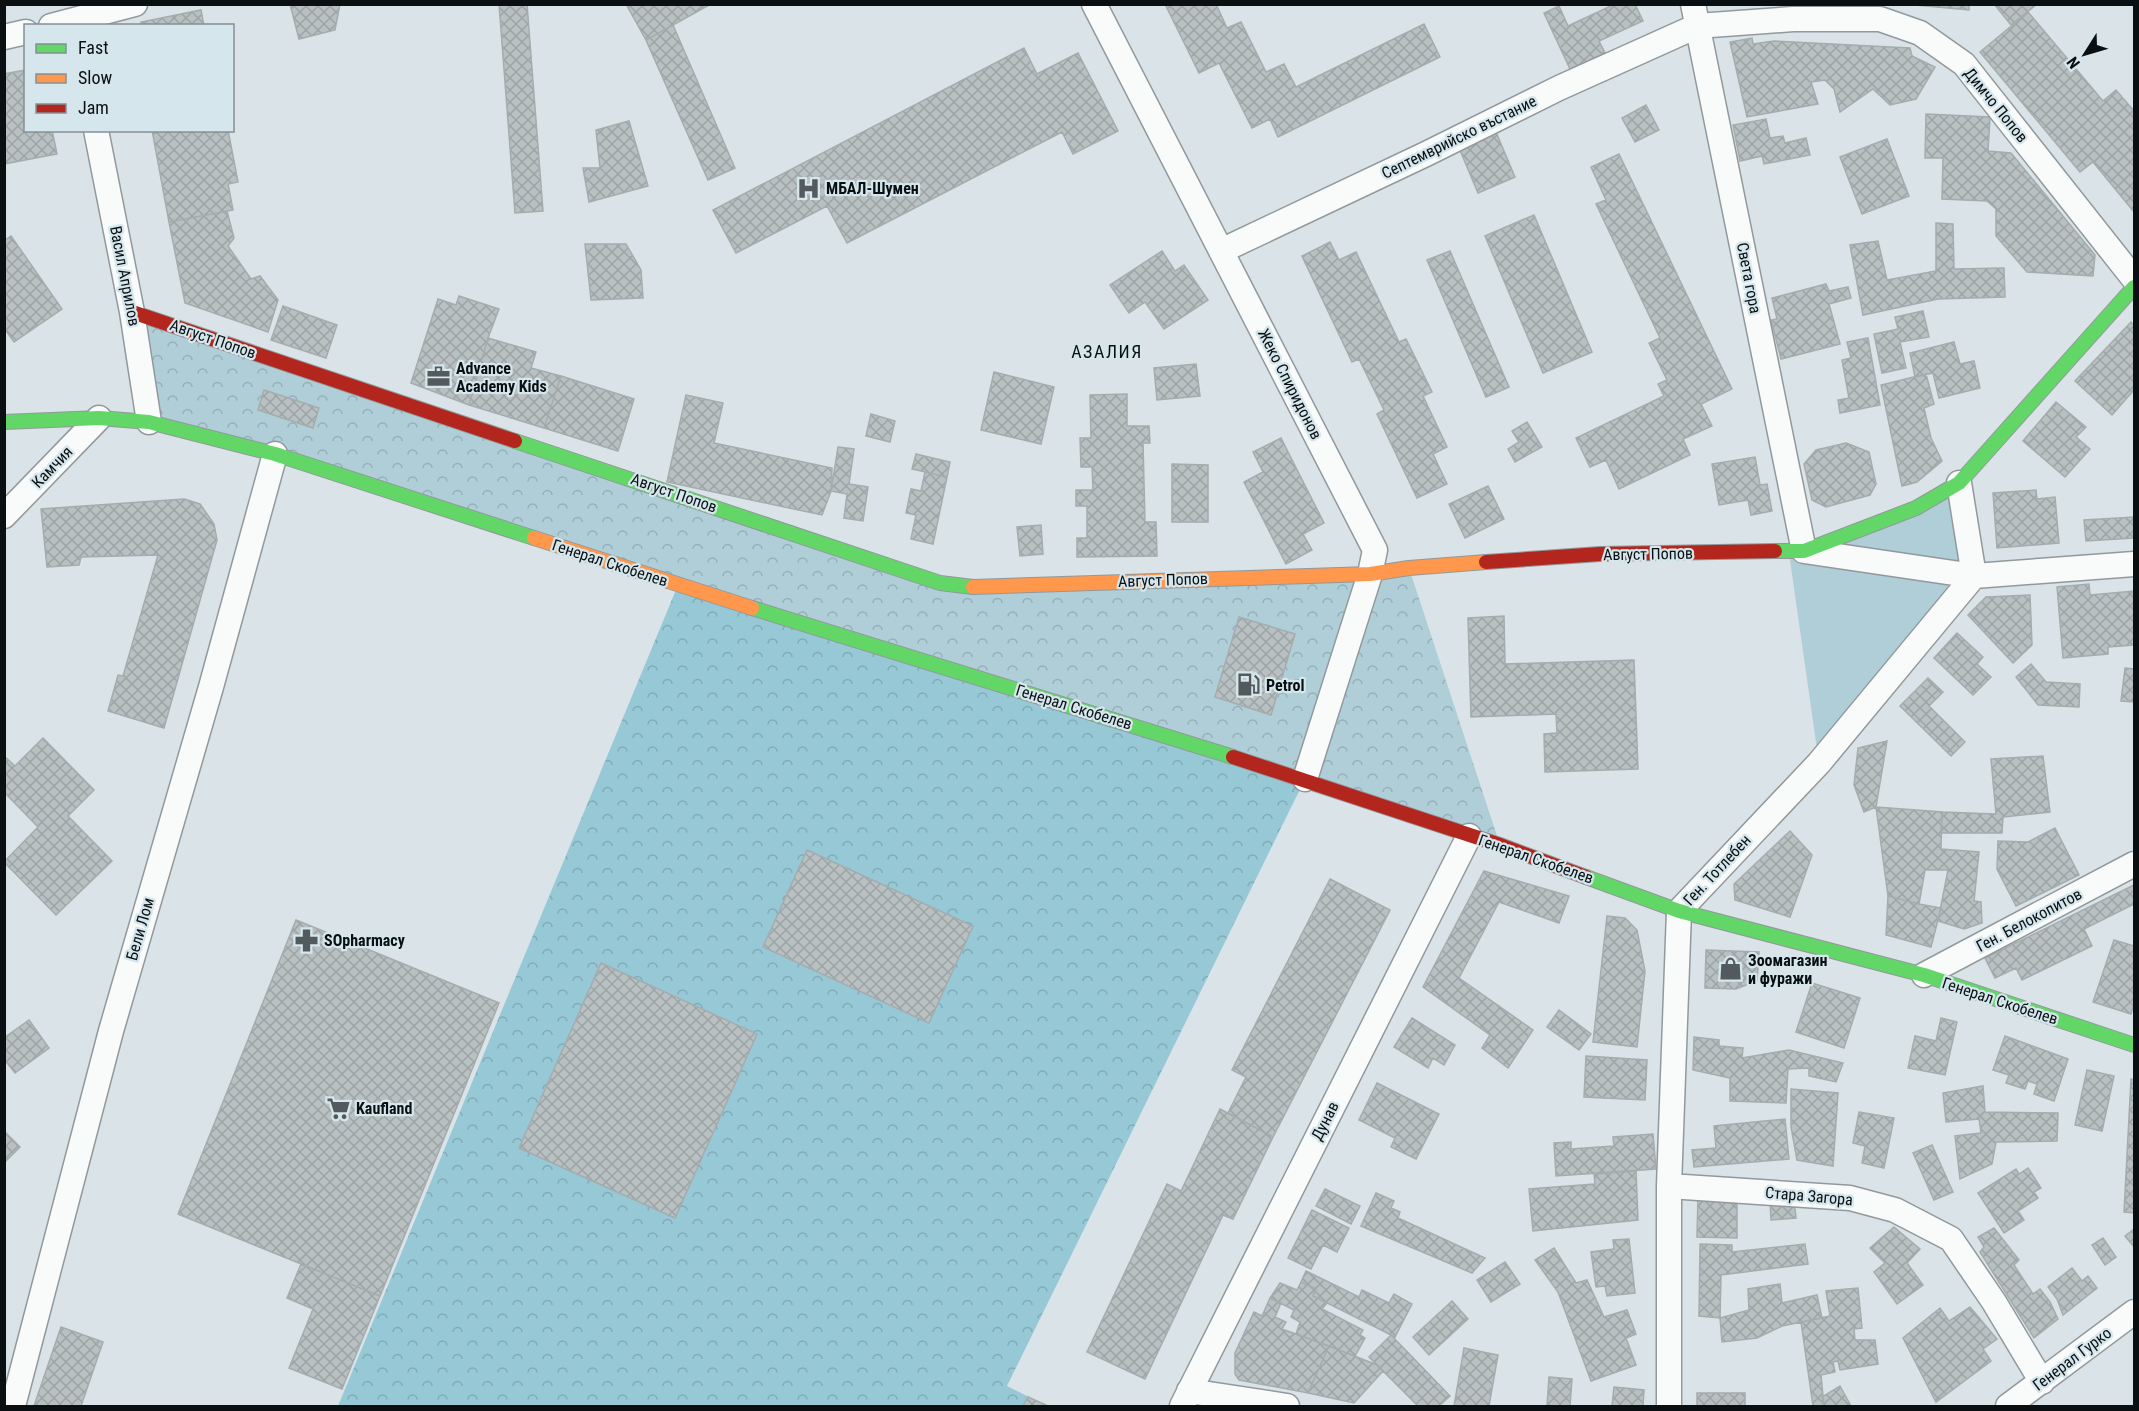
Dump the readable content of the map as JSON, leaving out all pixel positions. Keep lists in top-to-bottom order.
{
  "streets": {
    "street": [
      "Димчо Попов",
      "Септемврийско въстание",
      "Васил Априлов",
      "Света гора",
      "Август Попов",
      "Жеко Спиридонов",
      "Камчия",
      "Генерал Скобелев",
      "Ген. Тотлебен",
      "Ген. Белокопитов",
      "Бели Лом",
      "Дунав",
      "Стара Загора",
      "Генерал Гурко"
    ]
  },
  "crossings": [
    ["Димчо Попов", "Септемврийско въстание"],
    ["Димчо Попов", "Света гора"],
    ["Септемврийско въстание", "Света гора"],
    ["Септемврийско въстание", "Жеко Спиридонов"],
    ["Васил Априлов", "Август Попов"],
    ["Васил Априлов", "Генерал Скобелев"],
    ["Света гора", "Август Попов"],
    ["Август Попов", "Жеко Спиридонов"],
    ["Жеко Спиридонов", "Генерал Скобелев"],
    ["Камчия", "Генерал Скобелев"],
    ["Генерал Скобелев", "Ген. Тотлебен"],
    ["Генерал Скобелев", "Ген. Белокопитов"],
    ["Генерал Скобелев", "Бели Лом"],
    ["Генерал Скобелев", "Дунав"],
    ["Ген. Тотлебен", "Стара Загора"],
    ["Стара Загора", "Генерал Гурко"]
  ],
  "districts": ["АЗАЛИЯ"],
  "places": {
    "hospital": ["МБАЛ-Шумен"],
    "office": ["Advance Academy Kids"],
    "fuel station": ["Petrol"],
    "pharmacy": ["SOpharmacy"],
    "shop": ["Зоомагазин и фуражи"],
    "supermarket": ["Kaufland"]
  },
  "legend": ["Fast", "Slow", "Jam"],
  "north": "bottom left"
}
